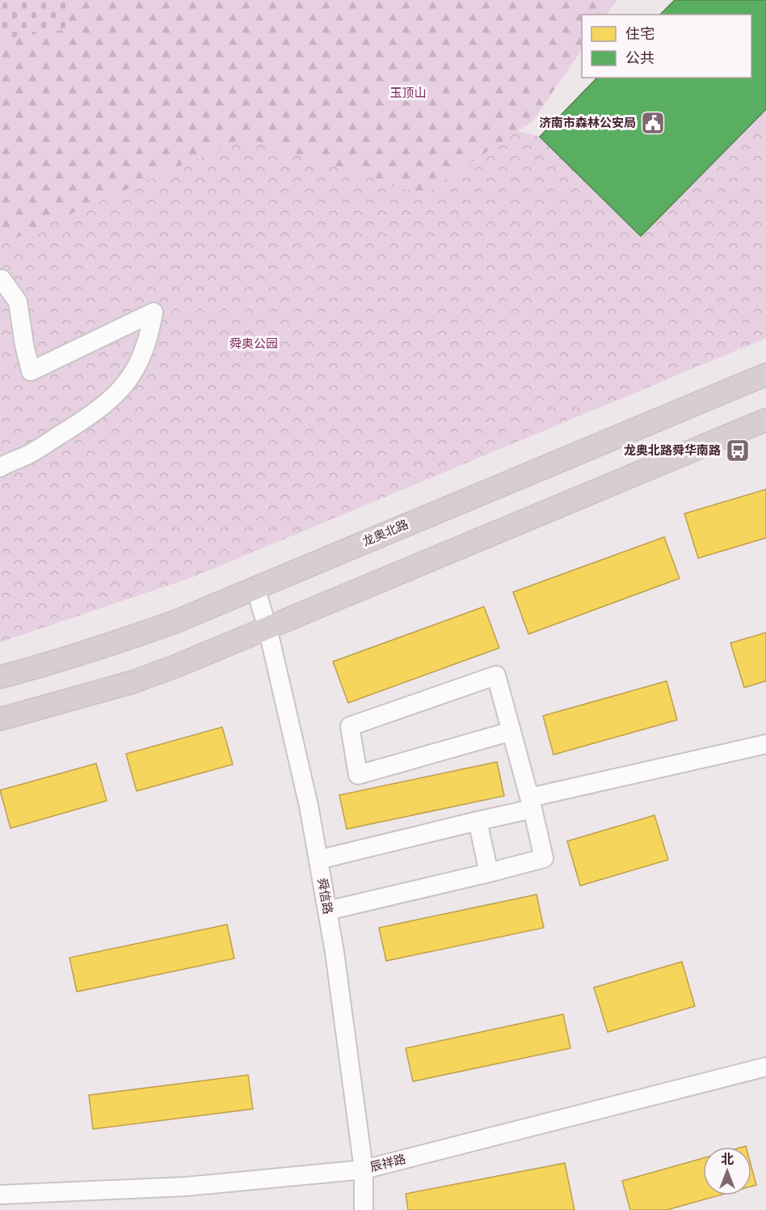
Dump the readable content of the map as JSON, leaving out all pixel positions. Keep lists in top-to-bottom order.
{
  "streets": {
    "main road": ["龙奥北路"],
    "street": ["舜信路", "辰祥路"]
  },
  "crossings": [
    ["龙奥北路", "舜信路"],
    ["舜信路", "辰祥路"]
  ],
  "parks": ["玉顶山", "舜奥公园"],
  "places": {
    "public building": ["济南市森林公安局"],
    "bus stop": ["龙奥北路舜华南路"]
  },
  "legend": ["住宅", "公共"],
  "north": "top"
}
